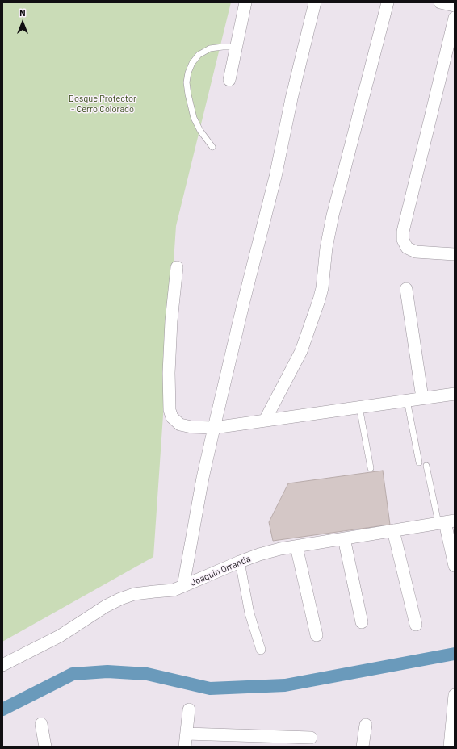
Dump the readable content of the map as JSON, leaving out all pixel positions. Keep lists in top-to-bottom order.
{
  "streets": {
    "street": ["Joaquin Orrantia"]
  },
  "parks": ["Bosque Protector - Cerro Colorado"],
  "north": "top"
}
